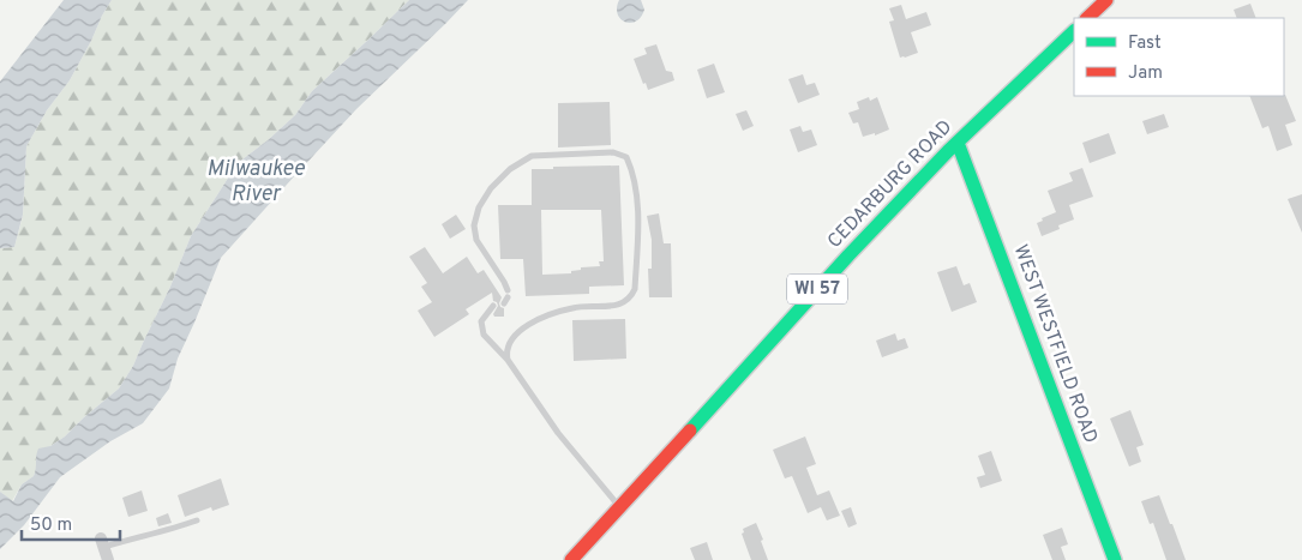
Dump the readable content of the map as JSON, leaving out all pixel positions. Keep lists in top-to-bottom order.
{
  "streets": {
    "main road": ["CEDARBURG ROAD", "WI 57", "WEST WESTFIELD ROAD"]
  },
  "crossings": [
    ["CEDARBURG ROAD", "WEST WESTFIELD ROAD"]
  ],
  "water": ["Milwaukee River"],
  "legend": ["Fast", "Jam"],
  "scale_bar": "50 m"
}
